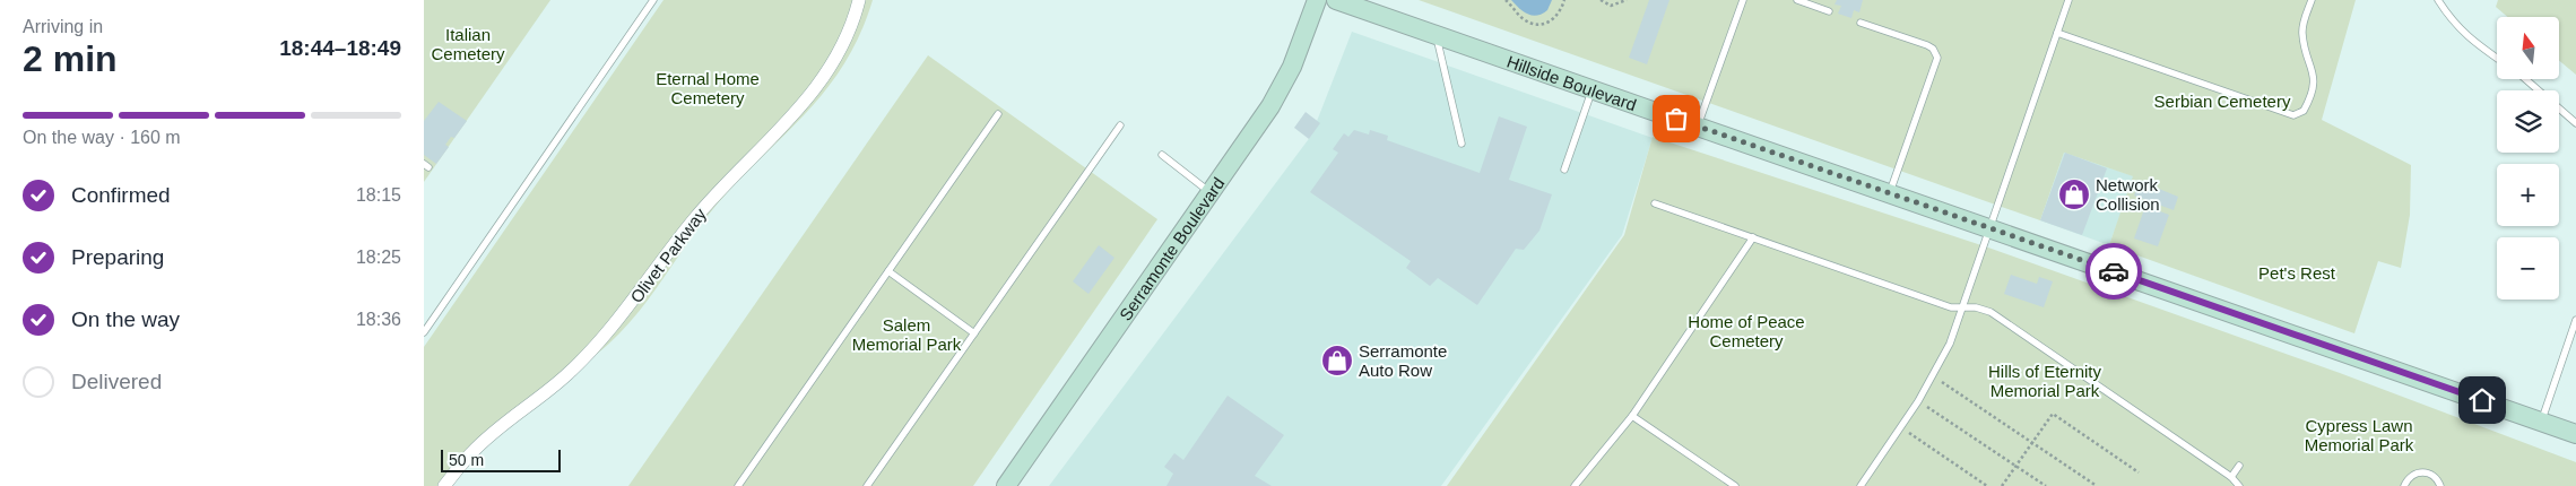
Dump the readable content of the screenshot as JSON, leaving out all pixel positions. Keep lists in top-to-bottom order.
{
  "streets": {
    "main road": ["Hillside Boulevard", "Serramonte Boulevard"],
    "street": ["Olivet Parkway"]
  },
  "parks": [
    "Italian Cemetery",
    "Eternal Home Cemetery",
    "Serbian Cemetery",
    "Pet's Rest",
    "Home of Peace Cemetery",
    "Salem Memorial Park",
    "Hills of Eternity Memorial Park",
    "Cypress Lawn Memorial Park"
  ],
  "places": {
    "shop": ["Network Collision", "Serramonte Auto Row"]
  },
  "scale_bar": "50 m",
  "north": "top",
  "page": {
    "heading": ["2 min", "Arriving in", "18:44–18:49"],
    "map_buttons": ["+", "−"],
    "bar": "On the way · 160 m",
    "list": [
      ["Confirmed", "18:15"],
      ["Preparing", "18:25"],
      ["On the way", "18:36"],
      "Delivered"
    ],
    "scale": "50 m"
  }
}
